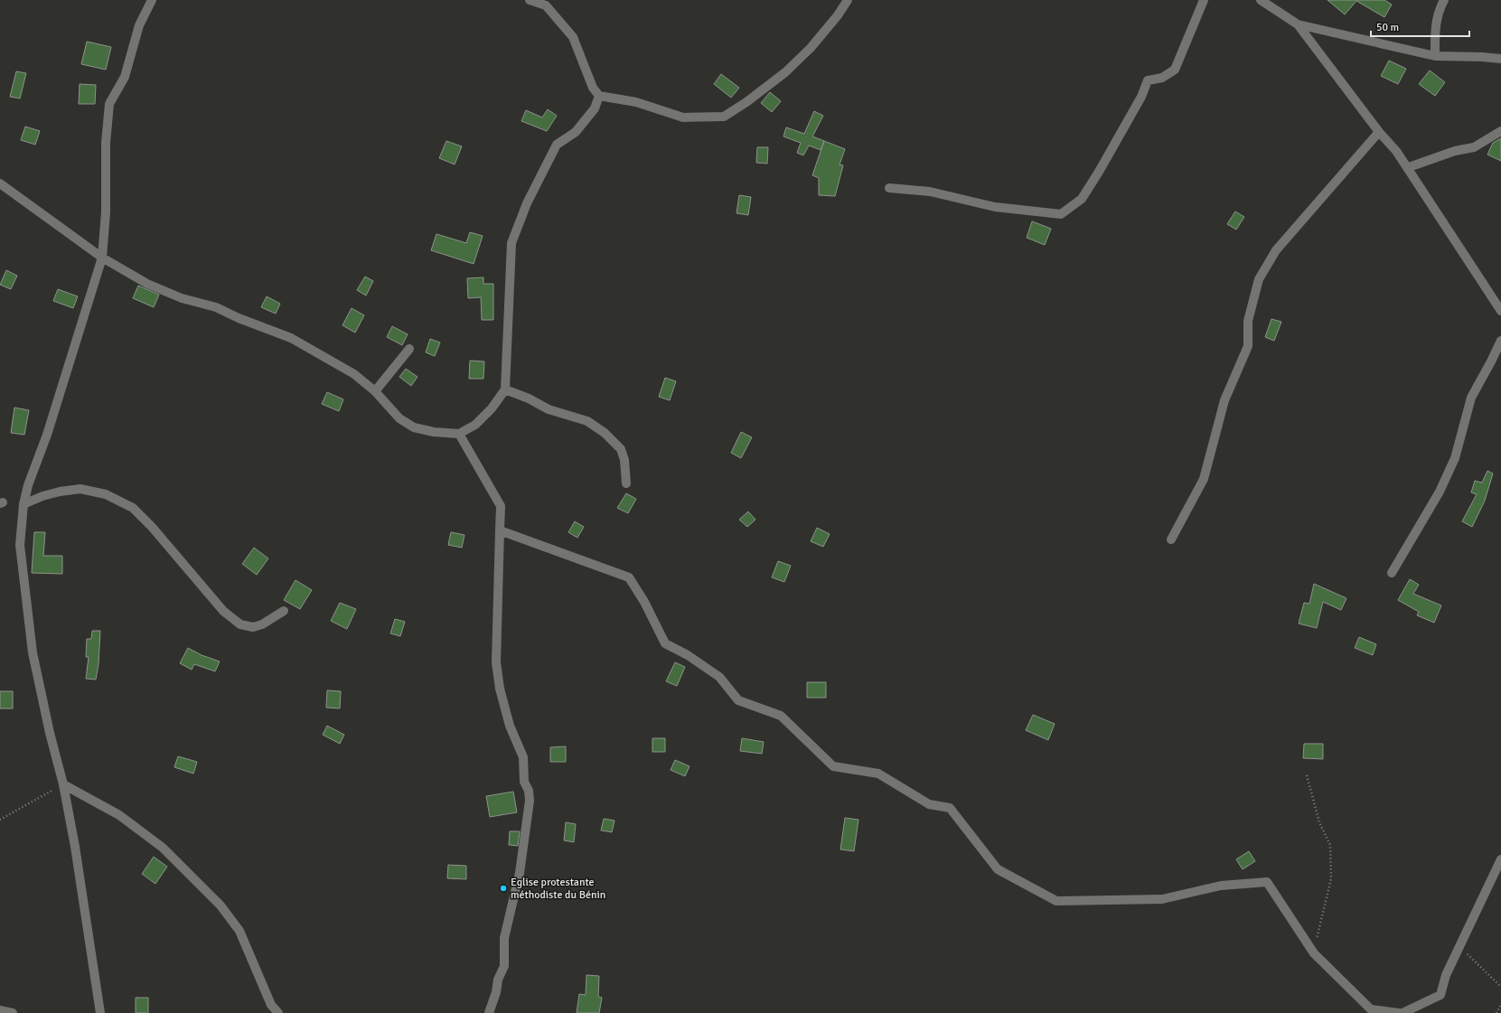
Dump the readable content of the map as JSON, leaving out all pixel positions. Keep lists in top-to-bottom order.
{
  "places": ["Eglise protestante méthodiste du Bénin"],
  "scale_bar": "50 m"
}
